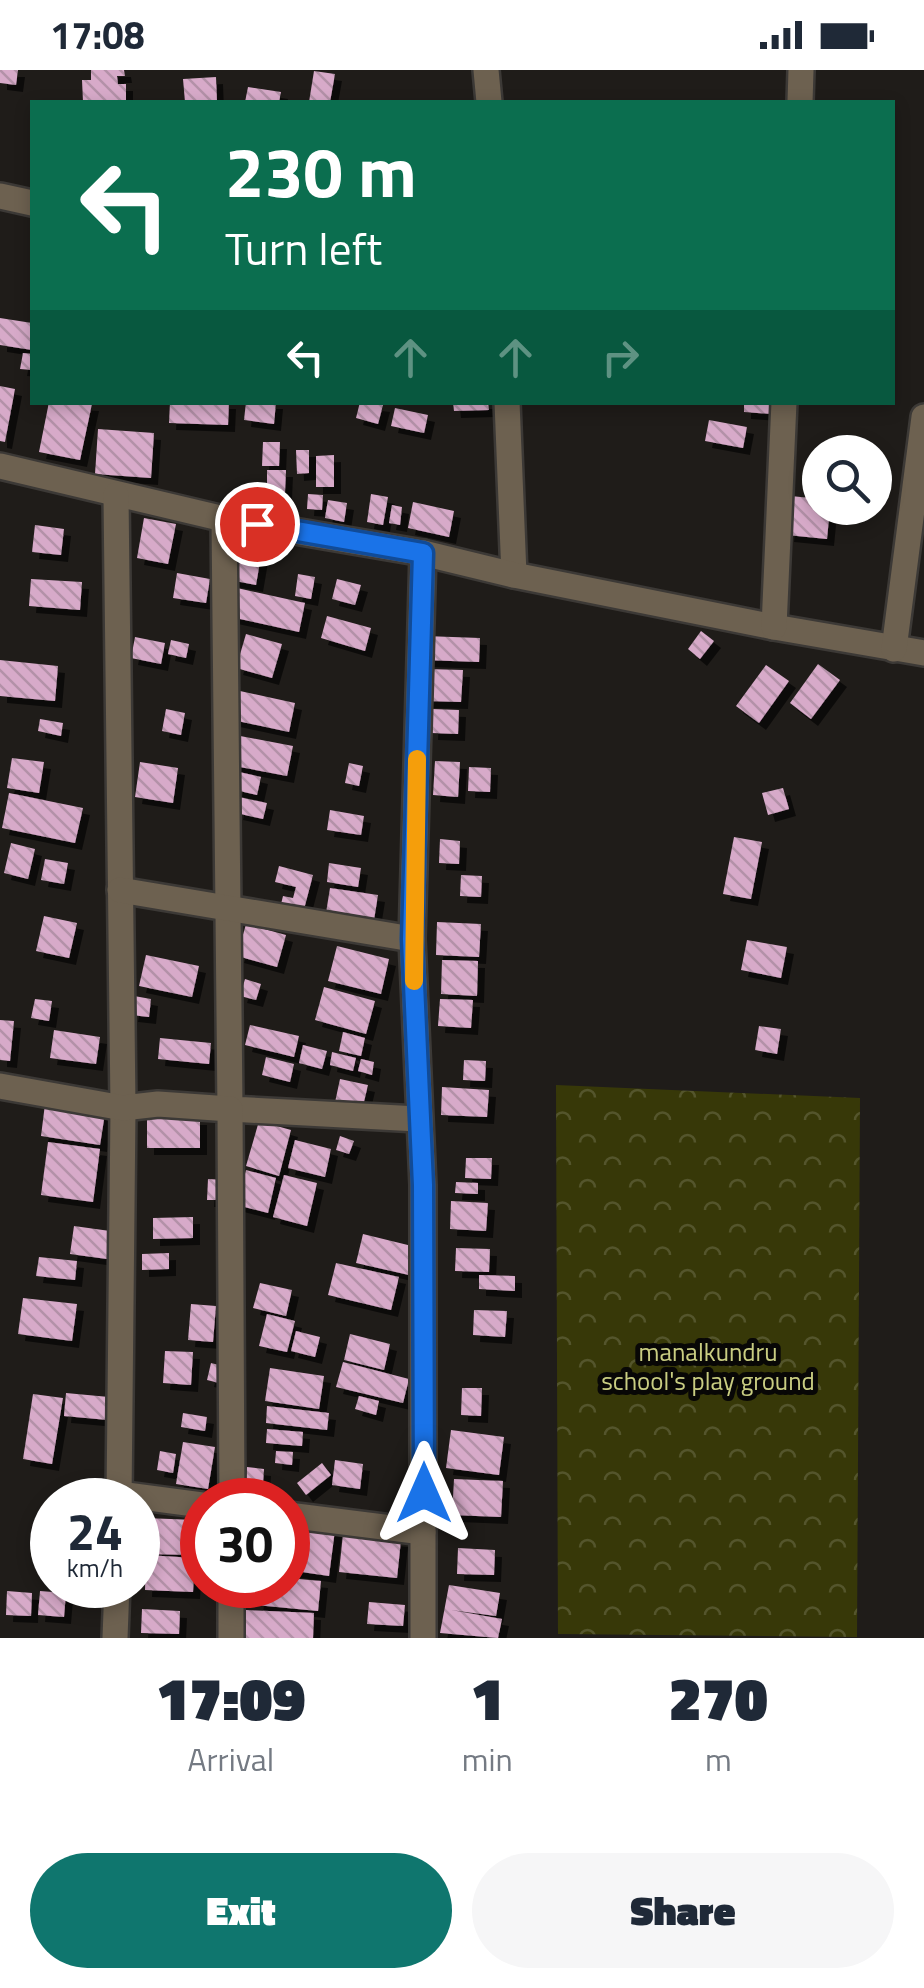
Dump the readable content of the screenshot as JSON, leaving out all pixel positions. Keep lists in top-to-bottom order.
{
  "parks": ["manalkundru school's play ground"],
  "page": {
    "status": "17:08",
    "turn": ["230 m", "Turn left"],
    "speed": "24 km/h",
    "limit": "30",
    "eta": [
      "17:09",
      "Arrival",
      "1",
      "min",
      "270",
      "m"
    ],
    "buttons": ["Exit", "Share"]
  }
}
